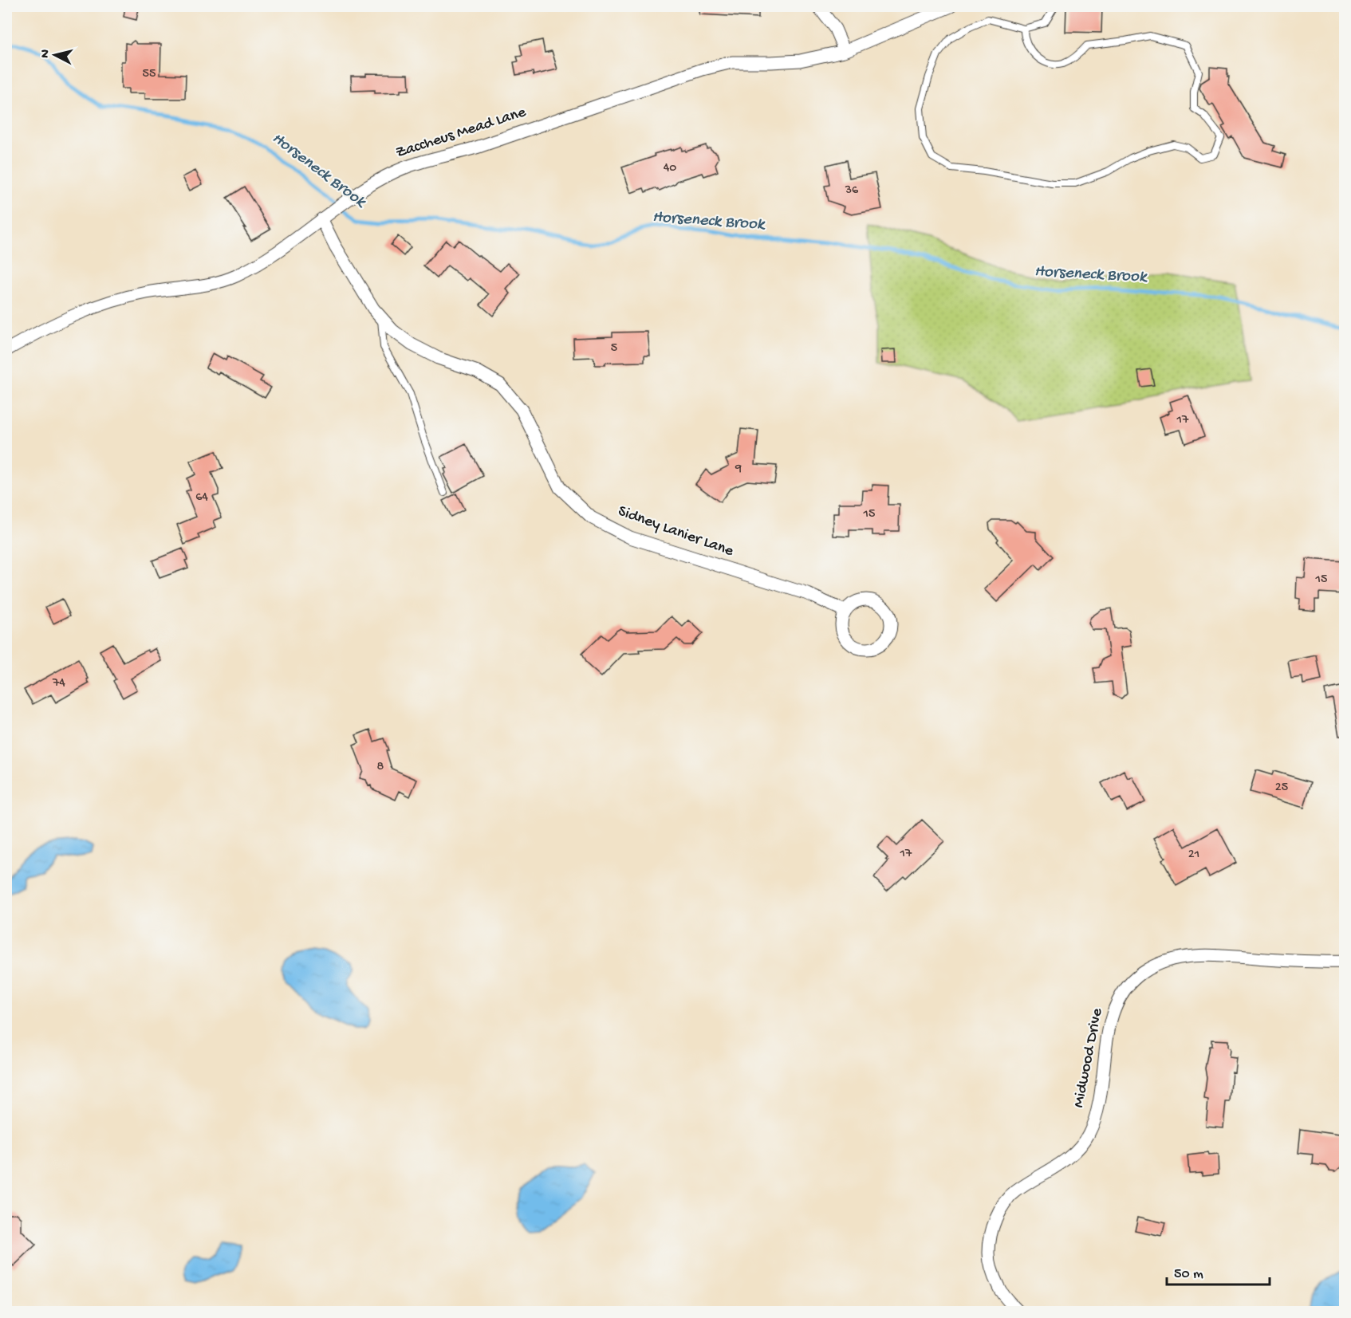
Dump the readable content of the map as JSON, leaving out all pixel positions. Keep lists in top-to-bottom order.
{
  "streets": {
    "street": ["Zaccheus Mead Lane", "Sidney Lanier Lane", "Midwood Drive"]
  },
  "crossings": [
    ["Zaccheus Mead Lane", "Sidney Lanier Lane"]
  ],
  "water": ["Horseneck Brook"],
  "house_numbers": [
    "55",
    "40",
    "36",
    "5",
    "17",
    "9",
    "64",
    "15",
    "15",
    "74",
    "8",
    "25",
    "17",
    "21"
  ],
  "scale_bar": "50 m",
  "north": "left"
}
